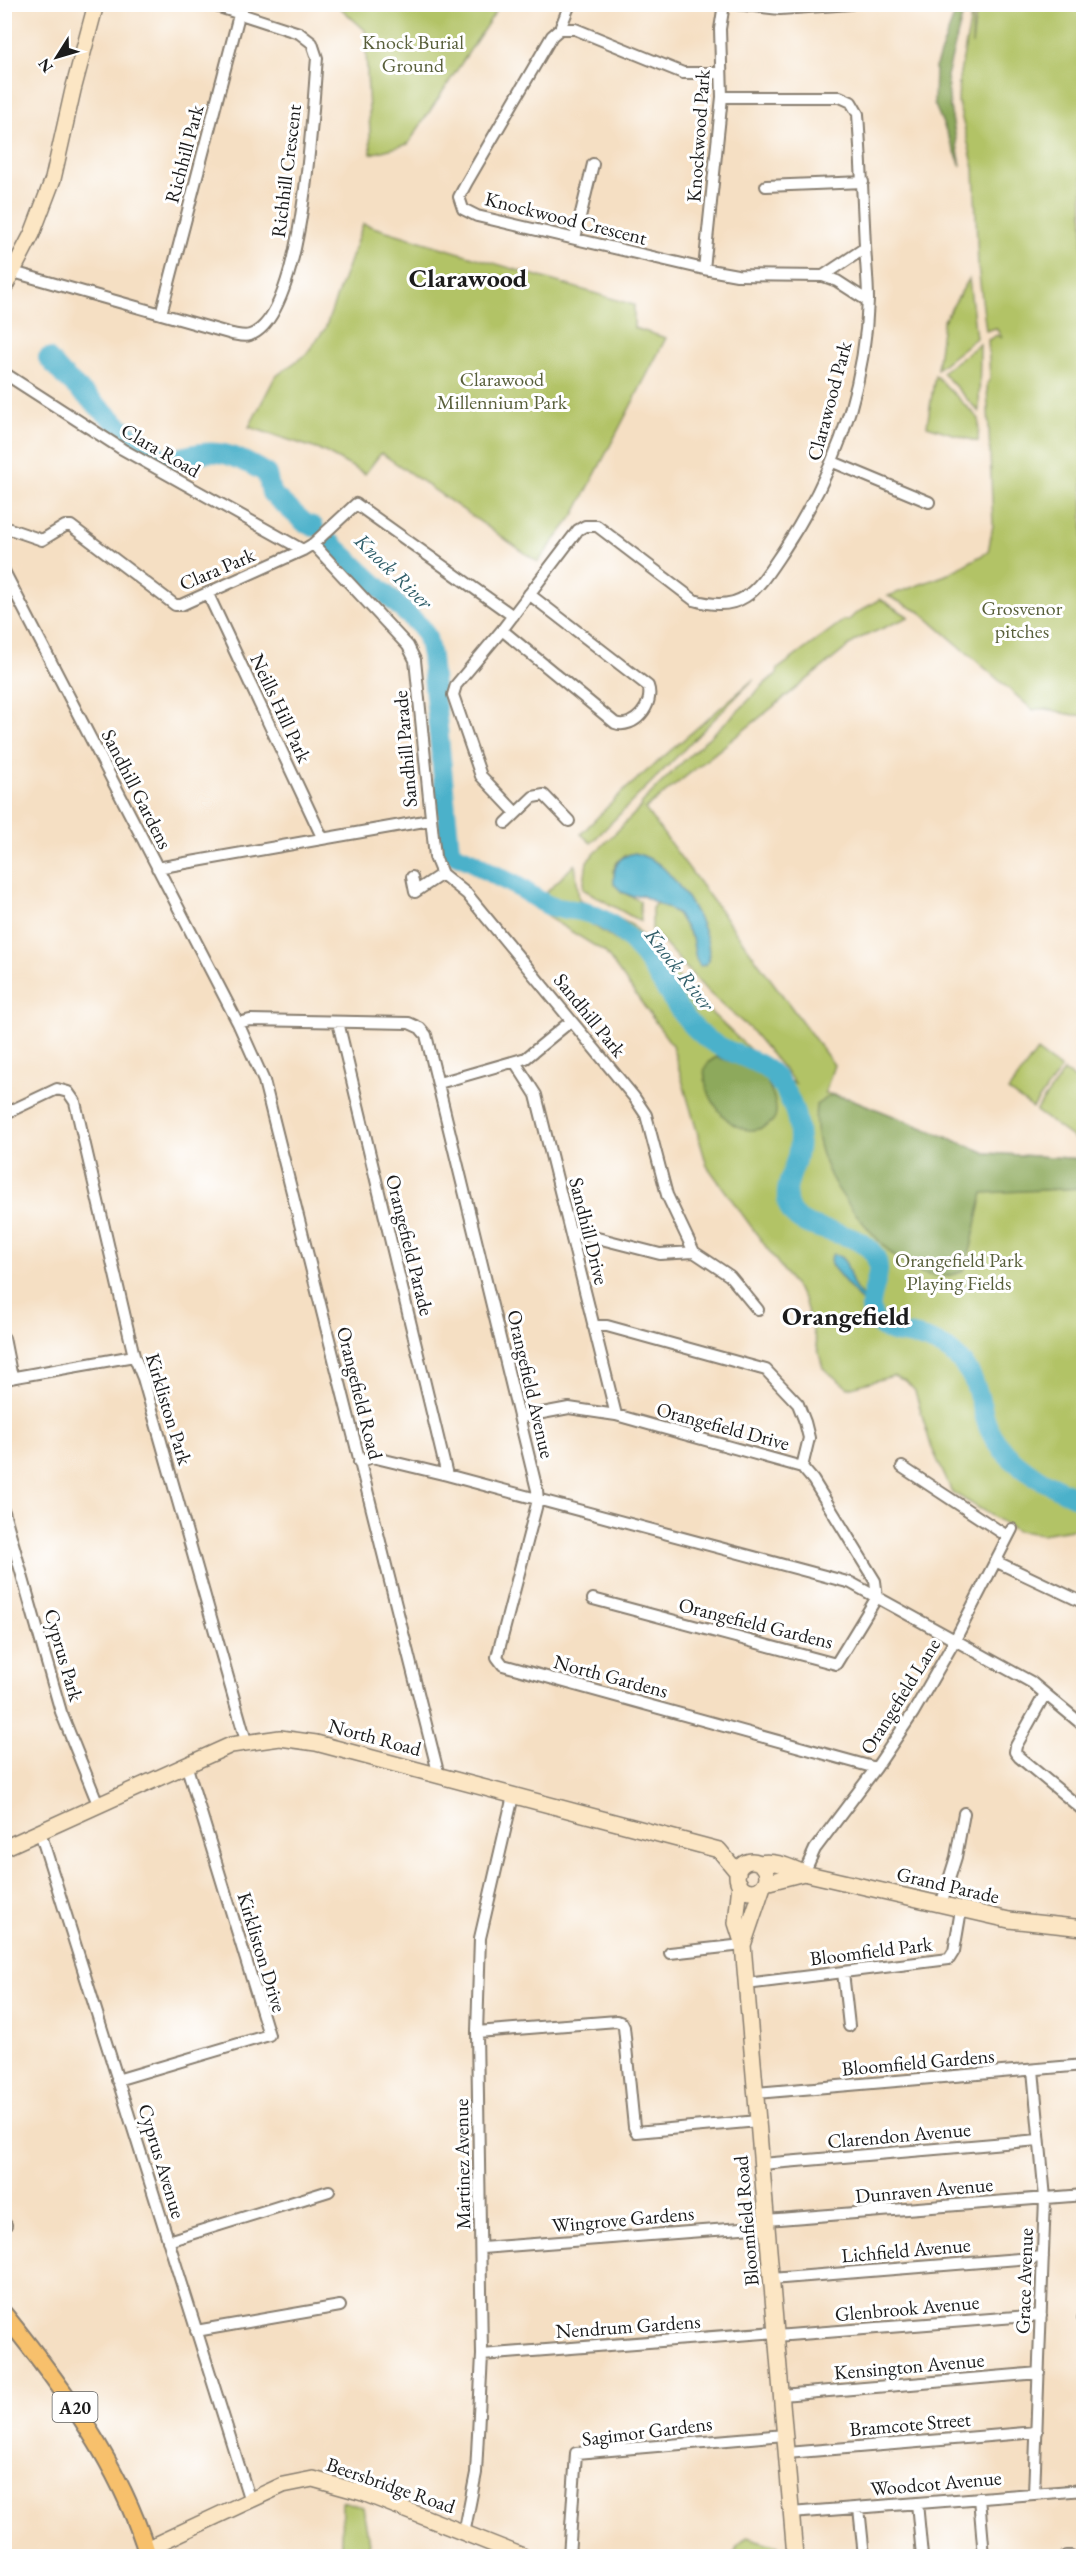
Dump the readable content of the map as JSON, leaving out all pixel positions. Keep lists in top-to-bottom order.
{
  "streets": {
    "main road": ["A20"],
    "street": [
      "Knockwood Park",
      "Richhill Park",
      "Richhill Crescent",
      "Knockwood Crescent",
      "Clarawood Park",
      "Clara Road",
      "Clara Park",
      "Neills Hill Park",
      "Sandhill Parade",
      "Sandhill Gardens",
      "Sandhill Park",
      "Sandhill Drive",
      "Orangefield Parade",
      "Orangefield Avenue",
      "Orangefield Road",
      "Kirkliston Park",
      "Orangefield Drive",
      "Orangefield Gardens",
      "Cyprus Park",
      "North Gardens",
      "Orangefield Lane",
      "North Road",
      "Grand Parade",
      "Bloomfield Park",
      "Kirkliston Drive",
      "Bloomfield Gardens",
      "Clarendon Avenue",
      "Cyprus Avenue",
      "Martinez Avenue",
      "Dunraven Avenue",
      "Wingrove Gardens",
      "Bloomfield Road",
      "Lichfield Avenue",
      "Grace Avenue",
      "Glenbrook Avenue",
      "Nendrum Gardens",
      "Kensington Avenue",
      "Bramcote Street",
      "Sagimor Gardens",
      "Woodcot Avenue",
      "Beersbridge Road"
    ]
  },
  "crossings": [
    ["Knockwood Park", "Knockwood Crescent"],
    ["Knockwood Park", "Clarawood Park"],
    ["Richhill Park", "Richhill Crescent"],
    ["Knockwood Crescent", "Clarawood Park"],
    ["Clarawood Park", "Clara Park"],
    ["Clara Road", "Clara Park"],
    ["Clara Park", "Neills Hill Park"],
    ["Clara Park", "Sandhill Parade"],
    ["Neills Hill Park", "Sandhill Parade"],
    ["Sandhill Parade", "Sandhill Gardens"],
    ["Sandhill Gardens", "Orangefield Avenue"],
    ["Sandhill Gardens", "Orangefield Road"],
    ["Sandhill Drive", "Orangefield Drive"],
    ["Orangefield Parade", "Orangefield Avenue"],
    ["Orangefield Avenue", "Orangefield Road"],
    ["Orangefield Avenue", "Orangefield Drive"],
    ["Orangefield Avenue", "North Gardens"],
    ["Orangefield Road", "North Road"],
    ["Kirkliston Park", "North Road"],
    ["Orangefield Drive", "Orangefield Gardens"],
    ["Cyprus Park", "North Road"],
    ["North Gardens", "Orangefield Lane"],
    ["Orangefield Lane", "Grand Parade"],
    ["North Road", "Grand Parade"],
    ["North Road", "Kirkliston Drive"],
    ["North Road", "Cyprus Avenue"],
    ["North Road", "Martinez Avenue"],
    ["North Road", "Bloomfield Road"],
    ["Grand Parade", "Bloomfield Park"],
    ["Grand Parade", "Bloomfield Road"],
    ["Bloomfield Park", "Bloomfield Road"],
    ["Kirkliston Drive", "Cyprus Avenue"],
    ["Bloomfield Gardens", "Bloomfield Road"],
    ["Bloomfield Gardens", "Grace Avenue"],
    ["Clarendon Avenue", "Bloomfield Road"],
    ["Clarendon Avenue", "Grace Avenue"],
    ["Cyprus Avenue", "Beersbridge Road"],
    ["Martinez Avenue", "Wingrove Gardens"],
    ["Martinez Avenue", "Nendrum Gardens"],
    ["Martinez Avenue", "Beersbridge Road"],
    ["Dunraven Avenue", "Wingrove Gardens"],
    ["Dunraven Avenue", "Bloomfield Road"],
    ["Dunraven Avenue", "Grace Avenue"],
    ["Wingrove Gardens", "Bloomfield Road"],
    ["Bloomfield Road", "Lichfield Avenue"],
    ["Bloomfield Road", "Glenbrook Avenue"],
    ["Bloomfield Road", "Nendrum Gardens"],
    ["Bloomfield Road", "Kensington Avenue"],
    ["Bloomfield Road", "Bramcote Street"],
    ["Bloomfield Road", "Sagimor Gardens"],
    ["Bloomfield Road", "Woodcot Avenue"],
    ["Lichfield Avenue", "Grace Avenue"],
    ["Grace Avenue", "Glenbrook Avenue"],
    ["Grace Avenue", "Kensington Avenue"],
    ["Grace Avenue", "Bramcote Street"],
    ["Grace Avenue", "Woodcot Avenue"],
    ["Glenbrook Avenue", "Nendrum Gardens"],
    ["A20", "Beersbridge Road"]
  ],
  "districts": ["Clarawood", "Orangefield"],
  "water": ["Knock River"],
  "parks": [
    "Knock Burial Ground",
    "Clarawood Millennium Park",
    "Grosvenor pitches",
    "Orangefield Park Playing Fields"
  ],
  "north": "bottom left"
}
